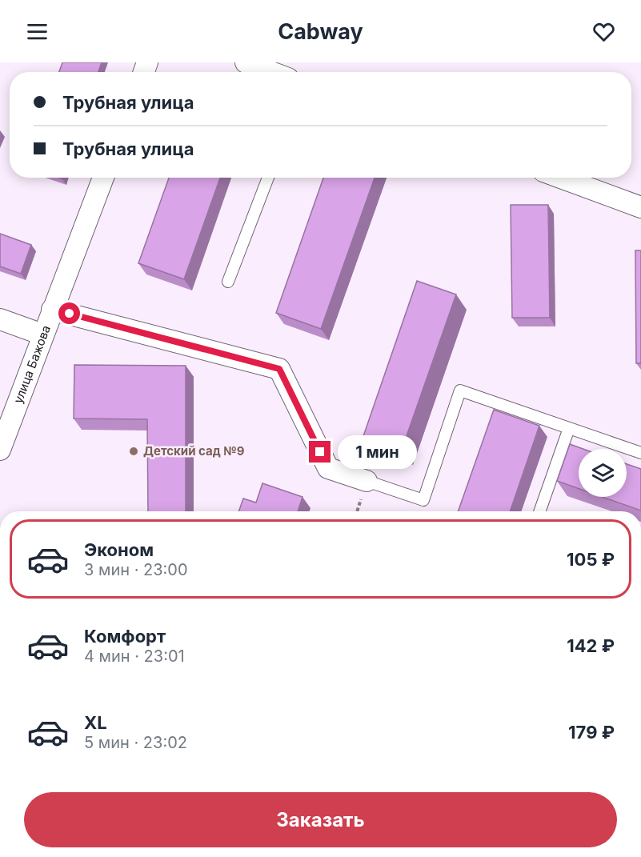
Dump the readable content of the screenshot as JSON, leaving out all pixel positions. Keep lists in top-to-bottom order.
{
  "streets": {
    "street": ["улица Бажова"]
  },
  "places": ["Детский сад №9"],
  "page": {
    "header": "Cabway",
    "banner": ["Трубная улица", "Трубная улица"],
    "bubble": "1 мин",
    "list": [
      {
        "name": "Эконом",
        "note": "3 мин · 23:00",
        "value": "105 ₽"
      },
      {
        "name": "Комфорт",
        "note": "4 мин · 23:01",
        "value": "142 ₽"
      },
      {
        "name": "XL",
        "note": "5 мин · 23:02",
        "value": "179 ₽"
      }
    ],
    "buttons": "Заказать"
  }
}
